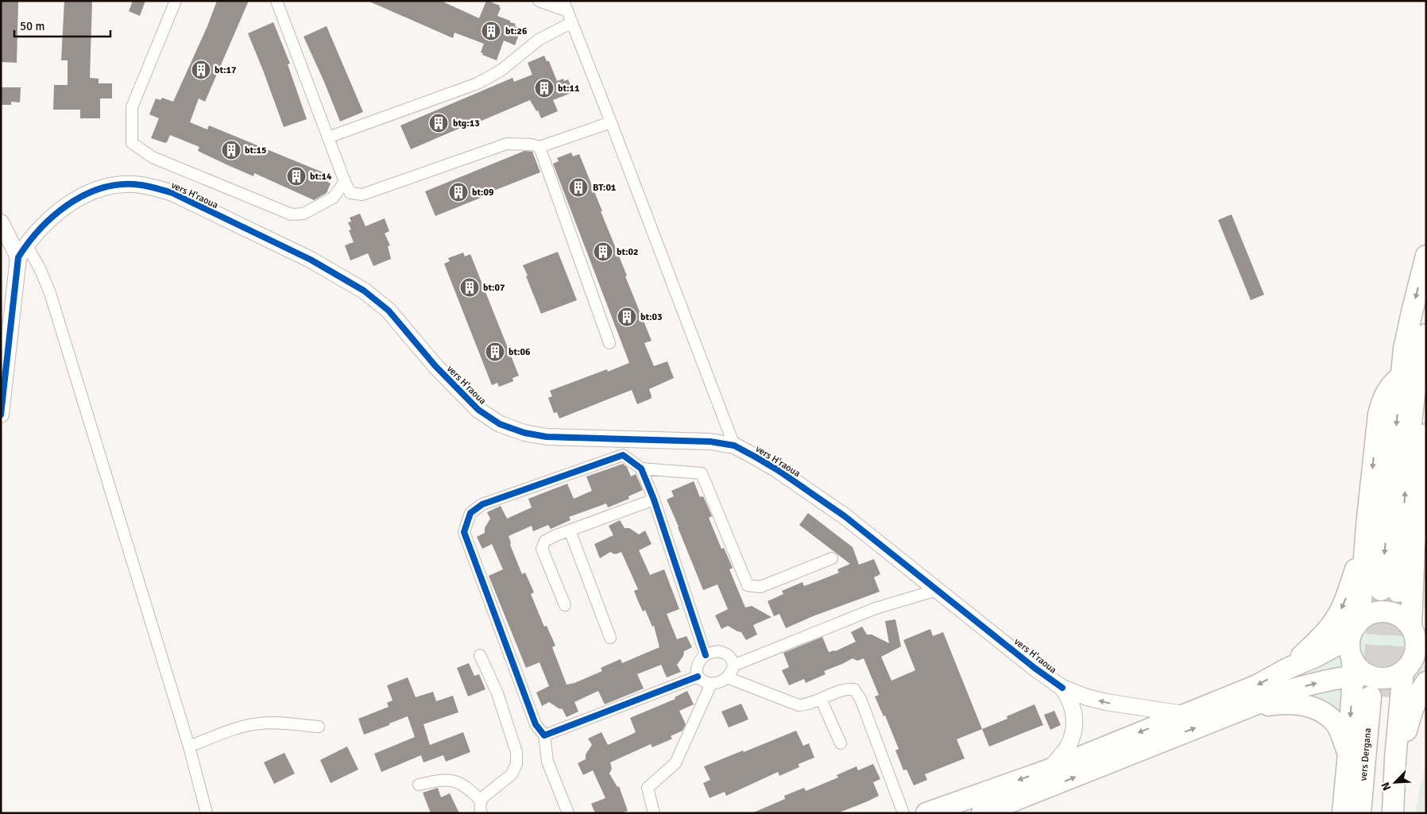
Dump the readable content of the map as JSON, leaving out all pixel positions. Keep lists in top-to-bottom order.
{
  "streets": {
    "highway": ["vers Dergana"],
    "street": ["vers H'raoua"]
  },
  "places": {
    "building": [
      "bt:26",
      "bt:17",
      "bt:11",
      "btg:13",
      "bt:15",
      "bt:14",
      "BT:01",
      "bt:09",
      "bt:02",
      "bt:07",
      "bt:03",
      "bt:06"
    ]
  },
  "scale_bar": "50 m",
  "north": "bottom left"
}
